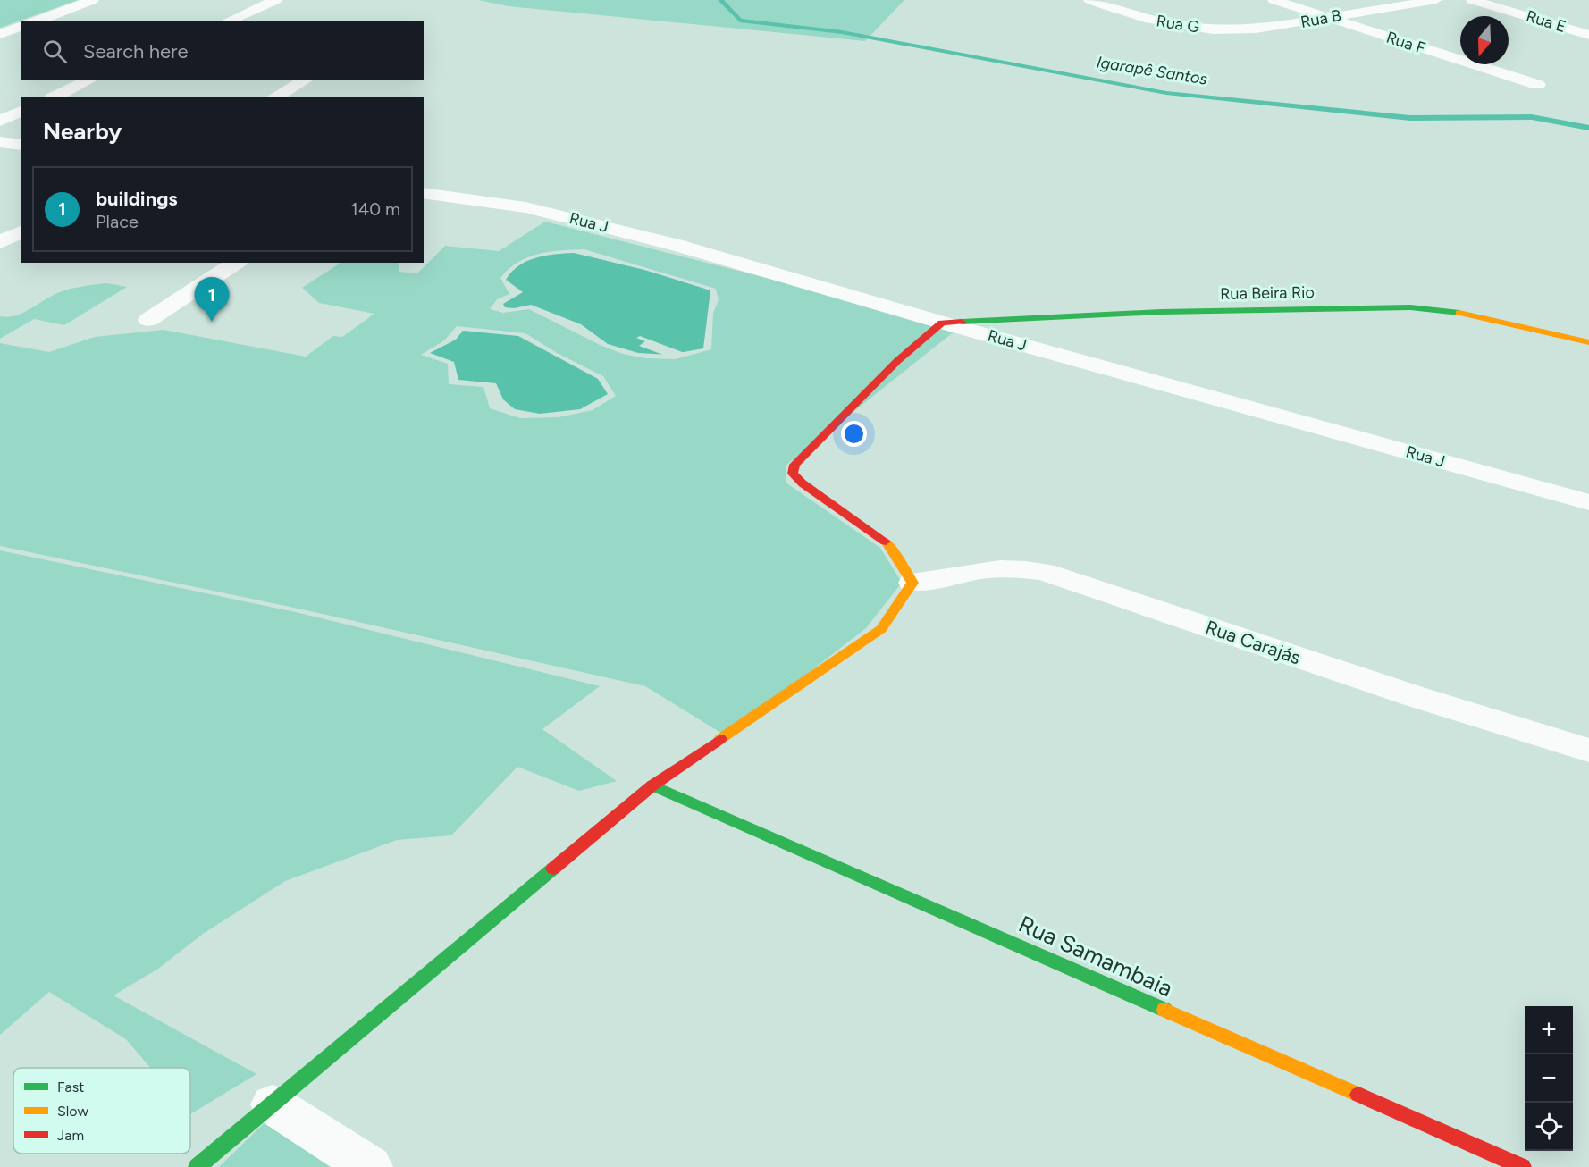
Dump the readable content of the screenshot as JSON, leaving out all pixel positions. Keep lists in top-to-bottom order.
{
  "streets": {
    "street": [
      "Rua B",
      "Rua E",
      "Rua G",
      "Rua F",
      "Rua J",
      "Rua Beira Rio",
      "Rua Carajás",
      "Rua Samambaia"
    ]
  },
  "crossings": [
    ["Rua B", "Rua G"],
    ["Rua B", "Rua F"],
    ["Rua J", "Rua Beira Rio"]
  ],
  "water": ["Igarapê Santos"],
  "legend": ["Fast", "Slow", "Jam"],
  "north": "bottom",
  "page": {
    "search": "Search here",
    "heading": "Nearby",
    "list": [
      {
        "mark": "1",
        "name": "buildings",
        "note": "Place",
        "value": "140 m"
      }
    ],
    "pins": "1",
    "map_buttons": ["+", "−"]
  }
}
